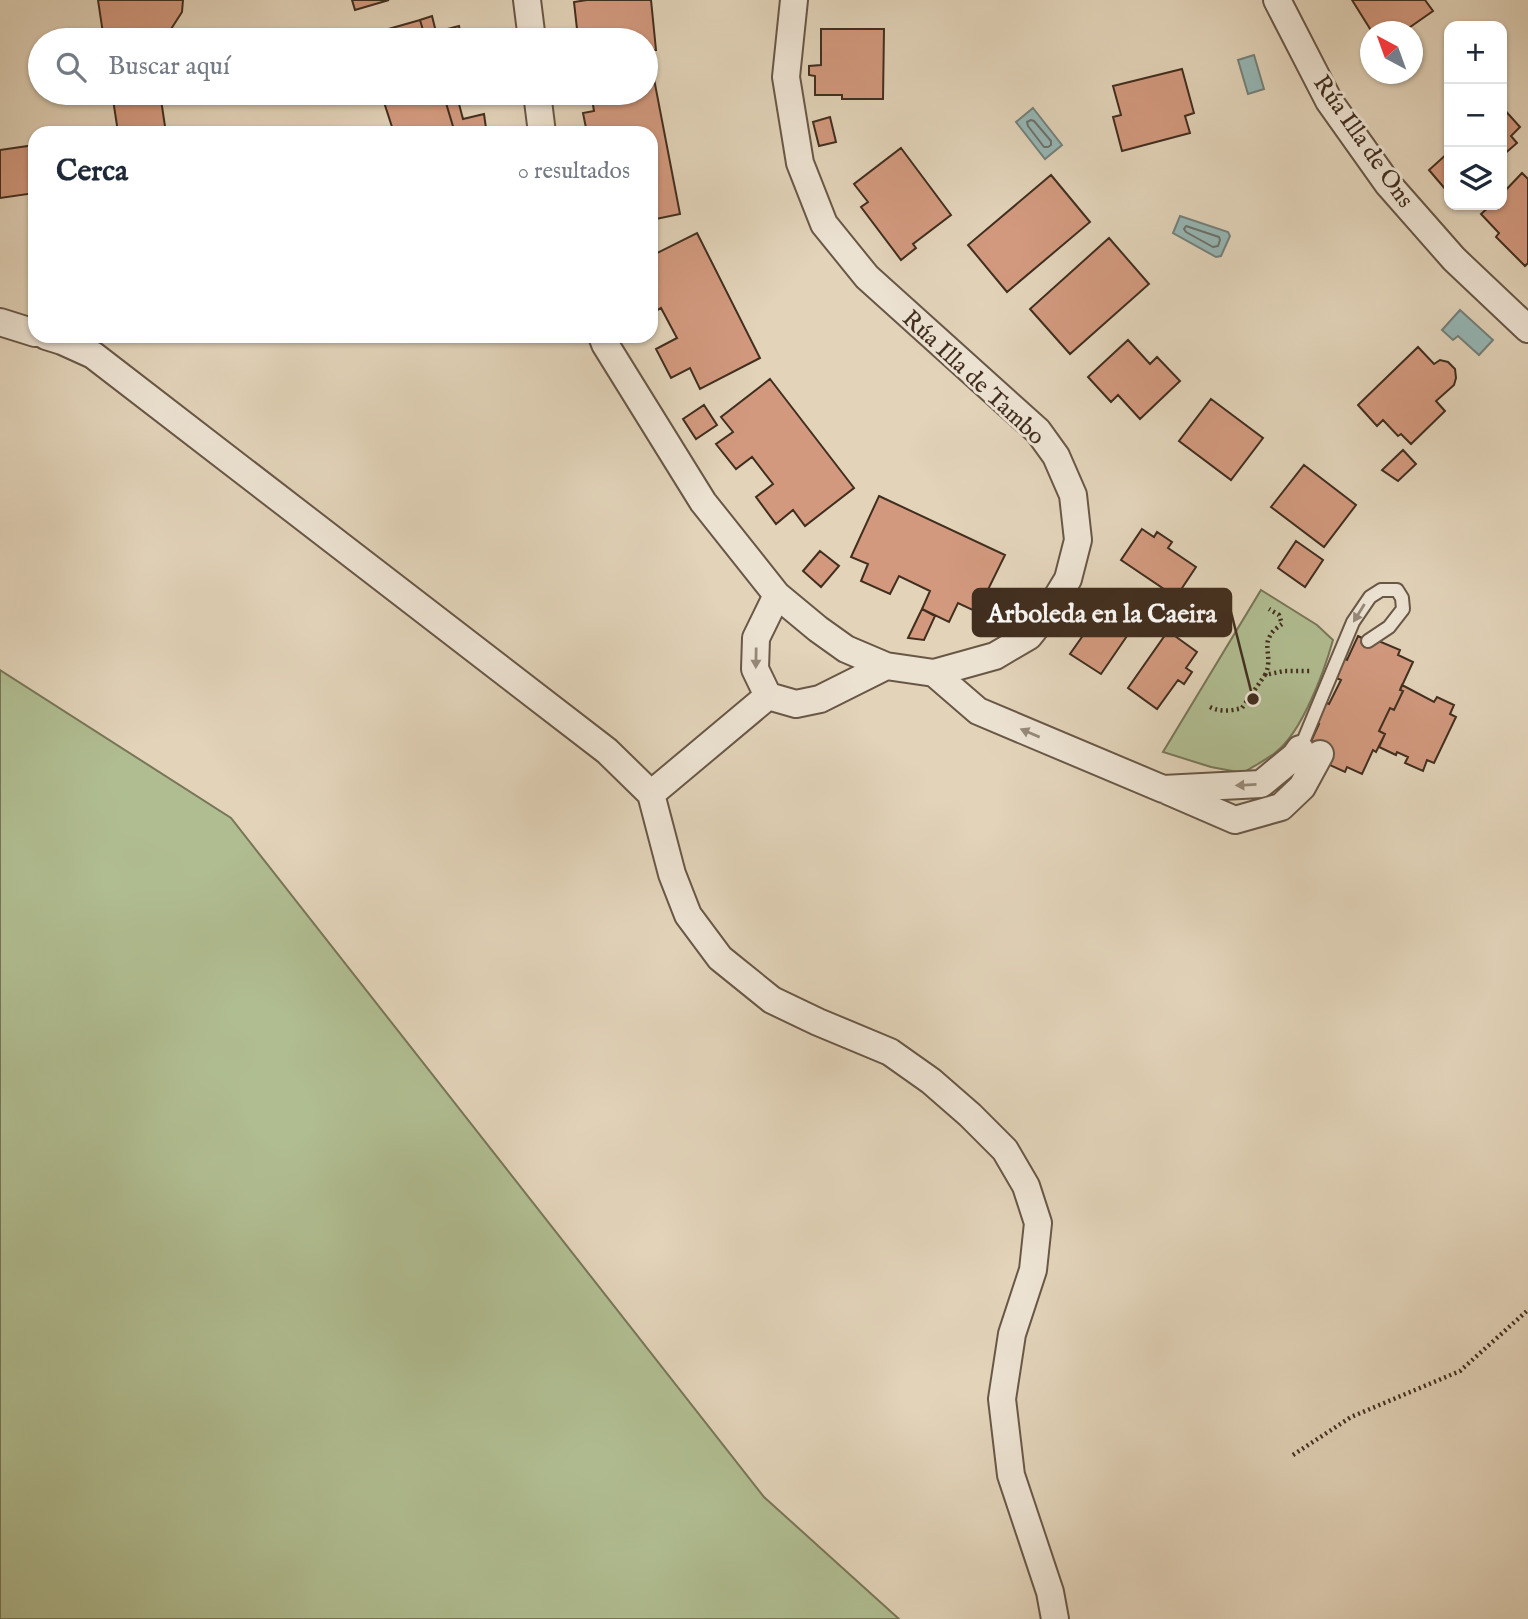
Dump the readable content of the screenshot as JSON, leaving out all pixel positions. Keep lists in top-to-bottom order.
{
  "streets": {
    "street": ["Rúa Illa de Ons", "Rúa Illa de Tambo"]
  },
  "places": ["Arboleda en la Caeira"],
  "north": "top left",
  "page": {
    "map_buttons": ["+", "−"],
    "search": "Buscar aquí",
    "heading": ["Cerca", "0 resultados"]
  }
}
